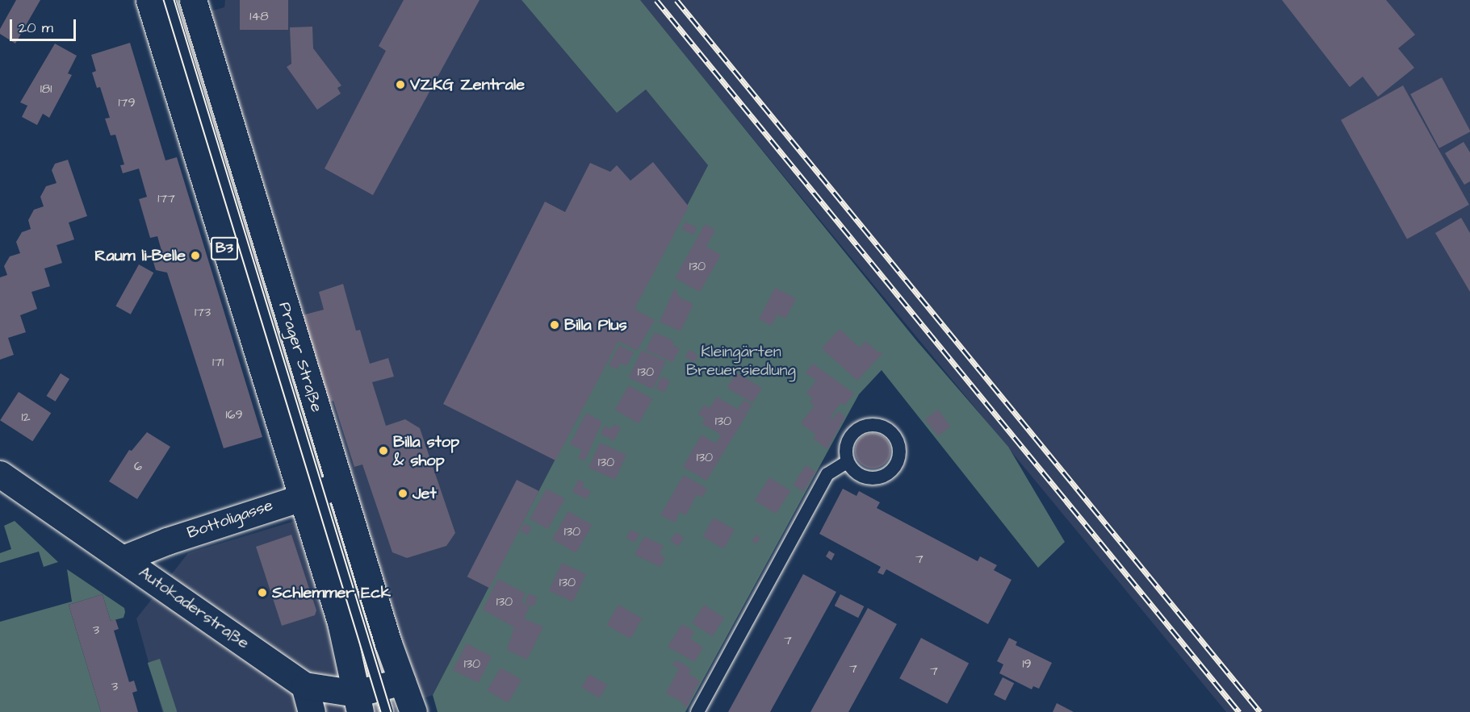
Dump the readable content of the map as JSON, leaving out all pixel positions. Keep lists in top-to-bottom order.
{
  "streets": {
    "main road": [
      "B3",
      "Prager Straße",
      "Bottoligasse",
      "Autokaderstraße"
    ]
  },
  "crossings": [
    ["Prager Straße", "Bottoligasse"],
    ["Prager Straße", "Autokaderstraße"],
    ["Bottoligasse", "Autokaderstraße"]
  ],
  "parks": ["Kleingärten Breuersiedlung"],
  "places": [
    "VZKG Zentrale",
    "Raum li-Belle",
    "Billa Plus",
    "Billa stop & shop",
    "Jet",
    "Schlemmer Eck"
  ],
  "house_numbers": [
    "148",
    "181",
    "179",
    "177",
    "130",
    "173",
    "171",
    "130",
    "169",
    "12",
    "130",
    "130",
    "130",
    "6",
    "130",
    "7",
    "130",
    "130",
    "3",
    "7",
    "130",
    "19",
    "7",
    "7",
    "3"
  ],
  "scale_bar": "20 m"
}
